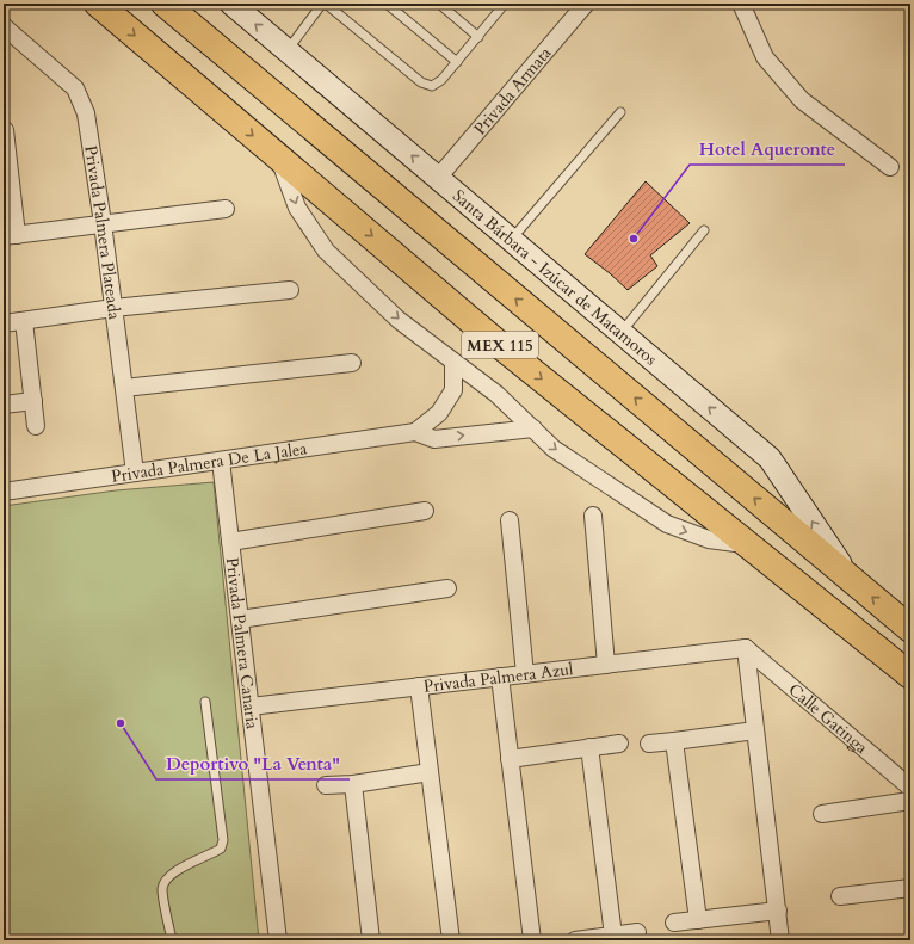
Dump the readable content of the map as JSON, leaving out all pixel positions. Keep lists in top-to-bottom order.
{
  "streets": {
    "main road": ["MEX 115"],
    "street": [
      "Privada Armata",
      "Privada Palmera Plateada",
      "Santa Bárbara - Izúcar de Matamoros",
      "Privada Palmera De La Jalea",
      "Privada Palmera Canaria",
      "Privada Palmera Azul",
      "Calle Gatinga"
    ]
  },
  "crossings": [
    ["Privada Armata", "Santa Bárbara - Izúcar de Matamoros"],
    ["Privada Palmera Plateada", "Privada Palmera De La Jalea"],
    ["Santa Bárbara - Izúcar de Matamoros", "MEX 115"],
    ["Privada Palmera De La Jalea", "Privada Palmera Canaria"],
    ["Privada Palmera Canaria", "Privada Palmera Azul"],
    ["Privada Palmera Azul", "Calle Gatinga"]
  ],
  "places": ["Hotel Aqueronte", "Deportivo \"La Venta\""]
}
